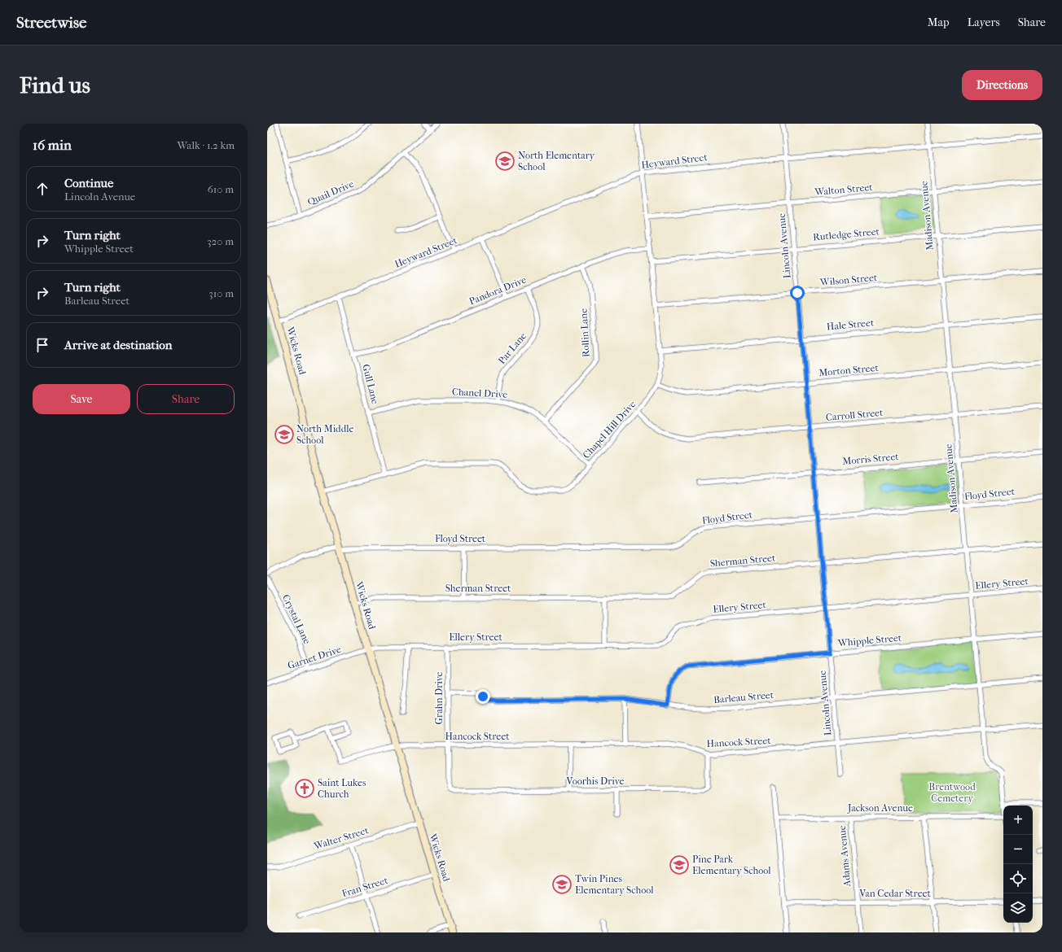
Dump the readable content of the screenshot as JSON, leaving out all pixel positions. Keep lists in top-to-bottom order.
{
  "streets": {
    "main road": ["Wicks Road"],
    "street": [
      "Heyward Street",
      "Walton Street",
      "Quail Drive",
      "Madison Avenue",
      "Rutledge Street",
      "Lincoln Avenue",
      "Wilson Street",
      "Pandora Drive",
      "Hale Street",
      "Rollin Lane",
      "Par Lane",
      "Morton Street",
      "Gull Lane",
      "Chanel Drive",
      "Carroll Street",
      "Chapel Hill Drive",
      "Morris Street",
      "Floyd Street",
      "Sherman Street",
      "Ellery Street",
      "Crystal Lane",
      "Whipple Street",
      "Garnet Drive",
      "Barleau Street",
      "Grahn Drive",
      "Hancock Street",
      "Voorhis Drive",
      "Jackson Avenue",
      "Walter Street",
      "Adams Avenue",
      "Fran Street",
      "Van Cedar Street"
    ]
  },
  "crossings": [
    ["Heyward Street", "Madison Avenue"],
    ["Heyward Street", "Lincoln Avenue"],
    ["Heyward Street", "Wicks Road"],
    ["Heyward Street", "Gull Lane"],
    ["Heyward Street", "Chapel Hill Drive"],
    ["Walton Street", "Madison Avenue"],
    ["Walton Street", "Lincoln Avenue"],
    ["Walton Street", "Chapel Hill Drive"],
    ["Madison Avenue", "Rutledge Street"],
    ["Madison Avenue", "Wilson Street"],
    ["Madison Avenue", "Hale Street"],
    ["Madison Avenue", "Morton Street"],
    ["Madison Avenue", "Carroll Street"],
    ["Madison Avenue", "Morris Street"],
    ["Madison Avenue", "Floyd Street"],
    ["Madison Avenue", "Sherman Street"],
    ["Madison Avenue", "Ellery Street"],
    ["Madison Avenue", "Whipple Street"],
    ["Madison Avenue", "Barleau Street"],
    ["Madison Avenue", "Hancock Street"],
    ["Rutledge Street", "Lincoln Avenue"],
    ["Rutledge Street", "Chapel Hill Drive"],
    ["Lincoln Avenue", "Wilson Street"],
    ["Lincoln Avenue", "Hale Street"],
    ["Lincoln Avenue", "Morton Street"],
    ["Lincoln Avenue", "Carroll Street"],
    ["Lincoln Avenue", "Morris Street"],
    ["Lincoln Avenue", "Floyd Street"],
    ["Lincoln Avenue", "Sherman Street"],
    ["Lincoln Avenue", "Ellery Street"],
    ["Lincoln Avenue", "Whipple Street"],
    ["Lincoln Avenue", "Barleau Street"],
    ["Lincoln Avenue", "Hancock Street"],
    ["Wilson Street", "Chapel Hill Drive"],
    ["Pandora Drive", "Rollin Lane"],
    ["Pandora Drive", "Par Lane"],
    ["Pandora Drive", "Gull Lane"],
    ["Pandora Drive", "Chapel Hill Drive"],
    ["Hale Street", "Chapel Hill Drive"],
    ["Rollin Lane", "Chanel Drive"],
    ["Par Lane", "Chanel Drive"],
    ["Wicks Road", "Chapel Hill Drive"],
    ["Wicks Road", "Floyd Street"],
    ["Wicks Road", "Sherman Street"],
    ["Wicks Road", "Ellery Street"],
    ["Wicks Road", "Garnet Drive"],
    ["Wicks Road", "Hancock Street"],
    ["Wicks Road", "Walter Street"],
    ["Wicks Road", "Fran Street"],
    ["Morton Street", "Chapel Hill Drive"],
    ["Gull Lane", "Chanel Drive"],
    ["Gull Lane", "Chapel Hill Drive"],
    ["Chanel Drive", "Chapel Hill Drive"],
    ["Carroll Street", "Chapel Hill Drive"],
    ["Ellery Street", "Garnet Drive"],
    ["Ellery Street", "Grahn Drive"],
    ["Crystal Lane", "Garnet Drive"],
    ["Whipple Street", "Barleau Street"],
    ["Barleau Street", "Grahn Drive"],
    ["Grahn Drive", "Hancock Street"],
    ["Grahn Drive", "Voorhis Drive"],
    ["Hancock Street", "Voorhis Drive"],
    ["Jackson Avenue", "Adams Avenue"],
    ["Adams Avenue", "Van Cedar Street"]
  ],
  "parks": ["Brentwood Cemetery"],
  "places": {
    "school or university": [
      "North Elementary School",
      "North Middle School",
      "Pine Park Elementary School",
      "Twin Pines Elementary School"
    ],
    "church": ["Saint Lukes Church"]
  },
  "page": {
    "header": "Streetwise",
    "nav": ["Map", "Layers", "Share"],
    "buttons": [
      "Directions",
      ["Save", "Share"]
    ],
    "title": "Find us",
    "heading": ["16 min", "Walk · 1.2 km"],
    "list": [
      ["Continue", "Lincoln Avenue", "610 m"],
      ["Turn right", "Whipple Street", "320 m"],
      ["Turn right", "Barleau Street", "310 m"],
      "Arrive at destination"
    ],
    "map_buttons": ["+", "−"]
  }
}
